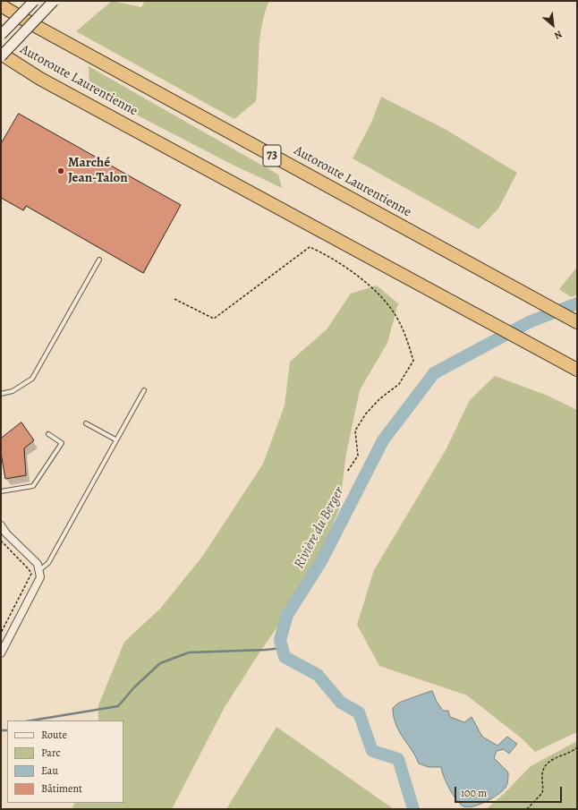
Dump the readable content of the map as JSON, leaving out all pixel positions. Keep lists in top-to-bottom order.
{
  "streets": {
    "highway": ["Autoroute Laurentienne", "73"]
  },
  "water": ["Rivière du Berger"],
  "places": ["Marché Jean-Talon"],
  "legend": [
    "Route",
    "Parc",
    "Eau",
    "Bâtiment"
  ],
  "scale_bar": "100 m",
  "north": "bottom right"
}
